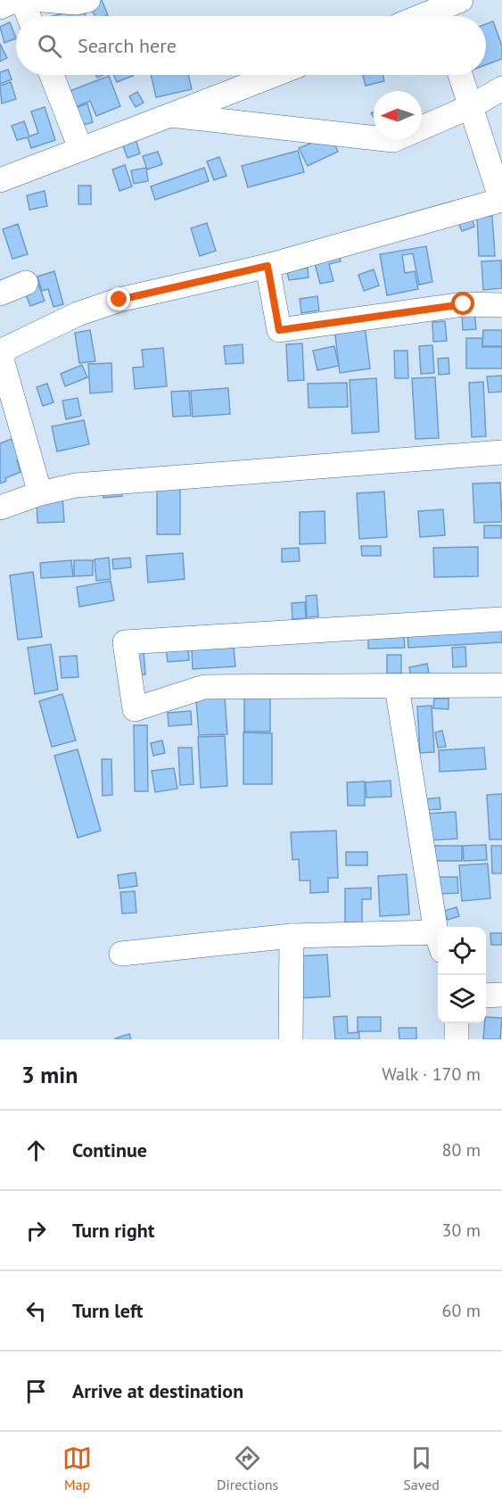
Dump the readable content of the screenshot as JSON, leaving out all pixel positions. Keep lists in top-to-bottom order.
{
  "north": "left",
  "page": {
    "search": "Search here",
    "heading": ["3 min", "Walk · 170 m"],
    "list": [
      ["Continue", "80 m"],
      ["Turn right", "30 m"],
      ["Turn left", "60 m"],
      "Arrive at destination"
    ],
    "nav": ["Map", "Directions", "Saved"]
  }
}
